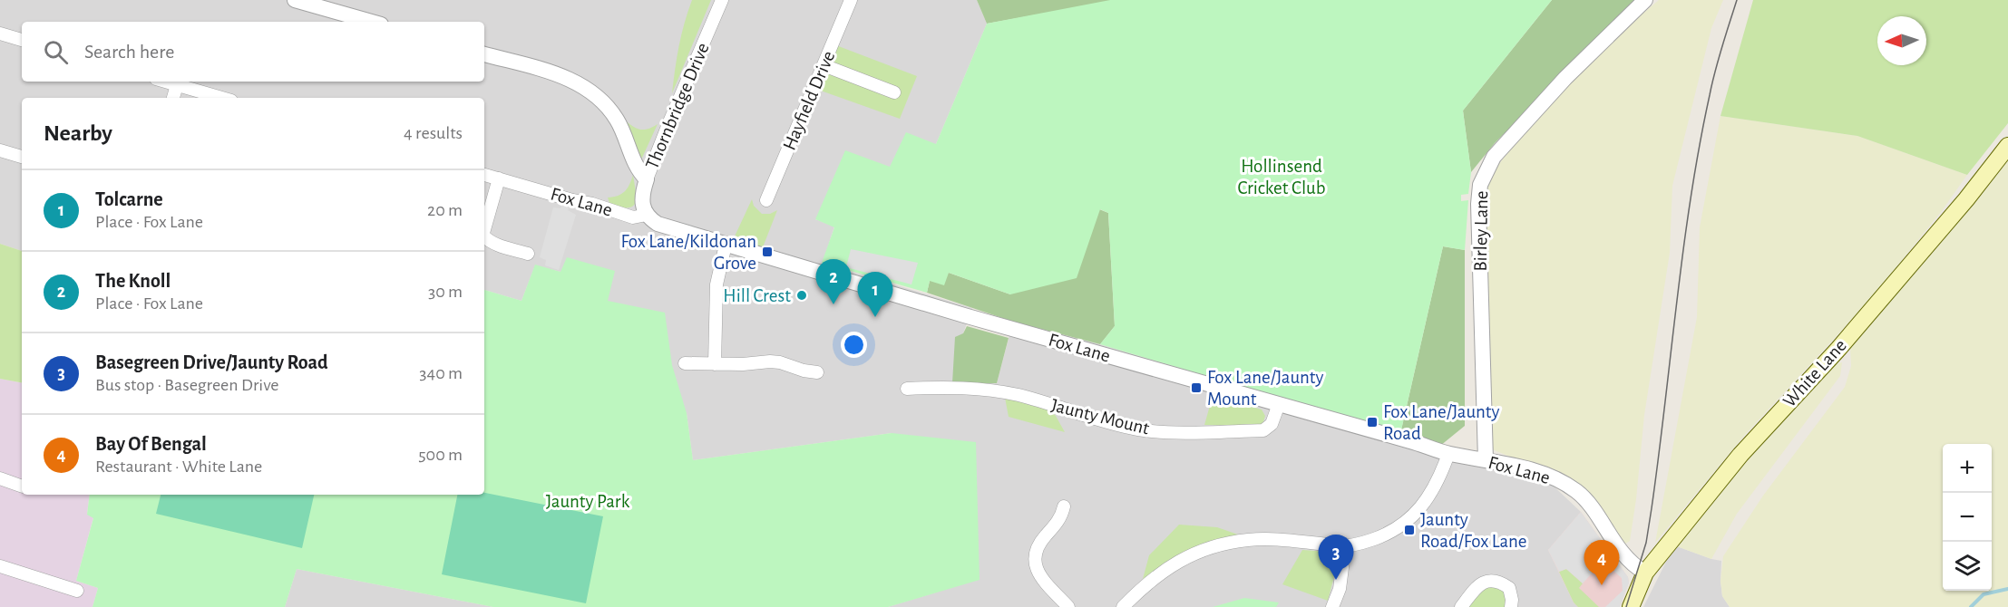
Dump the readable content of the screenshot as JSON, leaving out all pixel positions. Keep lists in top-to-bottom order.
{
  "streets": {
    "main road": ["White Lane"],
    "street": [
      "Hayfield Drive",
      "Thornbridge Drive",
      "Fox Lane",
      "Birley Lane",
      "Jaunty Mount"
    ]
  },
  "crossings": [
    ["Thornbridge Drive", "Fox Lane"],
    ["Fox Lane", "Birley Lane"],
    ["Fox Lane", "White Lane"],
    ["Fox Lane", "Jaunty Mount"]
  ],
  "parks": ["Hollinsend Cricket Club", "Jaunty Park"],
  "places": {
    "transit": [
      "Fox Lane/Kildonan Grove",
      "Fox Lane/Jaunty Mount",
      "Fox Lane/Jaunty Road",
      "Jaunty Road/Fox Lane"
    ],
    "other": ["Hill Crest"]
  },
  "north": "left",
  "page": {
    "search": "Search here",
    "heading": ["Nearby", "4 results"],
    "list": [
      {
        "mark": "1",
        "name": "Tolcarne",
        "note": "Place · Fox Lane",
        "value": "20 m"
      },
      {
        "mark": "2",
        "name": "The Knoll",
        "note": "Place · Fox Lane",
        "value": "30 m"
      },
      {
        "mark": "3",
        "name": "Basegreen Drive/Jaunty Road",
        "note": "Bus stop · Basegreen Drive",
        "value": "340 m"
      },
      {
        "mark": "4",
        "name": "Bay Of Bengal",
        "note": "Restaurant · White Lane",
        "value": "500 m"
      }
    ],
    "pins": [
      "2",
      "1",
      "3",
      "4"
    ],
    "map_buttons": ["+", "−"]
  }
}
